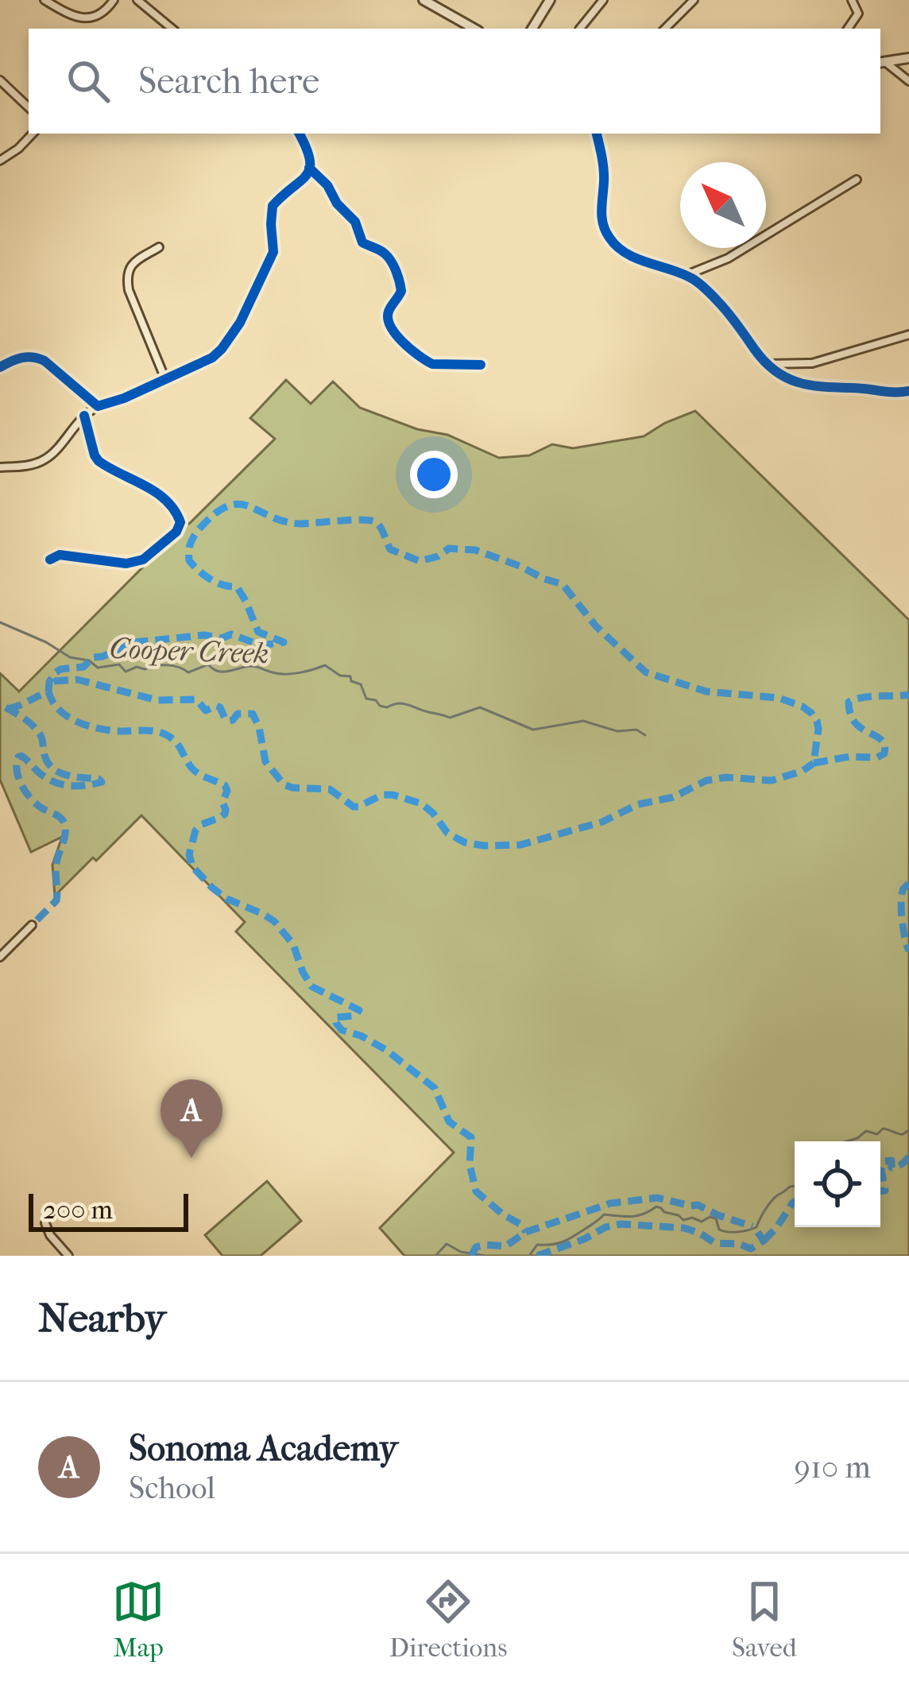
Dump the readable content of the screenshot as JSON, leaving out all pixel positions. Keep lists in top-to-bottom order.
{
  "water": ["Cooper Creek"],
  "scale_bar": "200 m",
  "north": "top left",
  "page": {
    "search": "Search here",
    "pins": "A",
    "scale": "200 m",
    "heading": "Nearby",
    "list": [
      {
        "mark": "A",
        "name": "Sonoma Academy",
        "note": "School",
        "value": "910 m"
      }
    ],
    "nav": ["Map", "Directions", "Saved"]
  }
}
